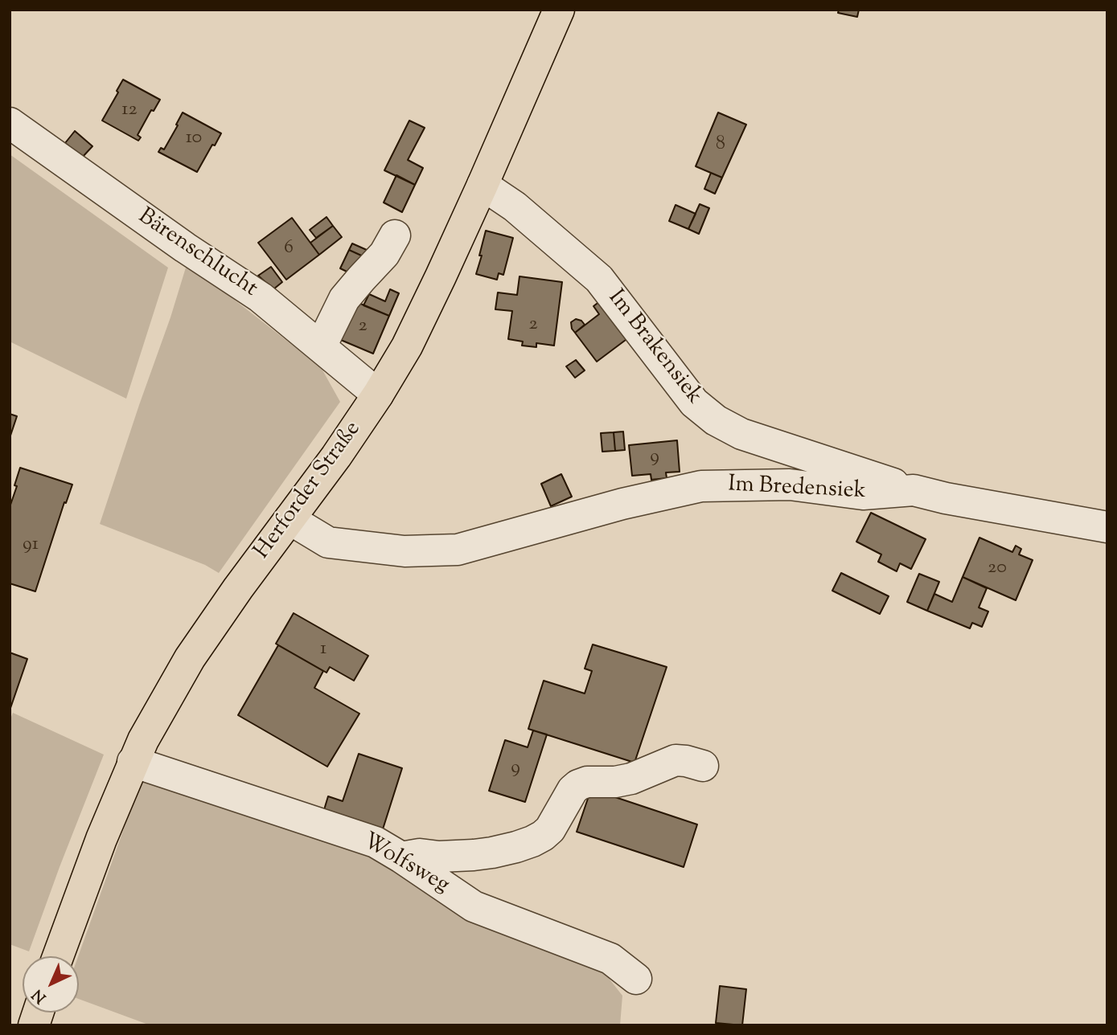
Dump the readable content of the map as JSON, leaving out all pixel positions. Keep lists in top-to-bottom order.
{
  "streets": {
    "main road": ["Herforder Straße"],
    "street": [
      "Bärenschlucht",
      "Im Brakensiek",
      "Im Bredensiek",
      "Wolfsweg"
    ]
  },
  "crossings": [
    ["Bärenschlucht", "Herforder Straße"],
    ["Im Brakensiek", "Im Bredensiek"],
    ["Im Brakensiek", "Herforder Straße"],
    ["Im Bredensiek", "Herforder Straße"],
    ["Herforder Straße", "Wolfsweg"]
  ],
  "house_numbers": [
    "12",
    "10",
    "8",
    "6",
    "2",
    "2",
    "9",
    "91",
    "20",
    "1",
    "9"
  ],
  "north": "bottom left"
}
